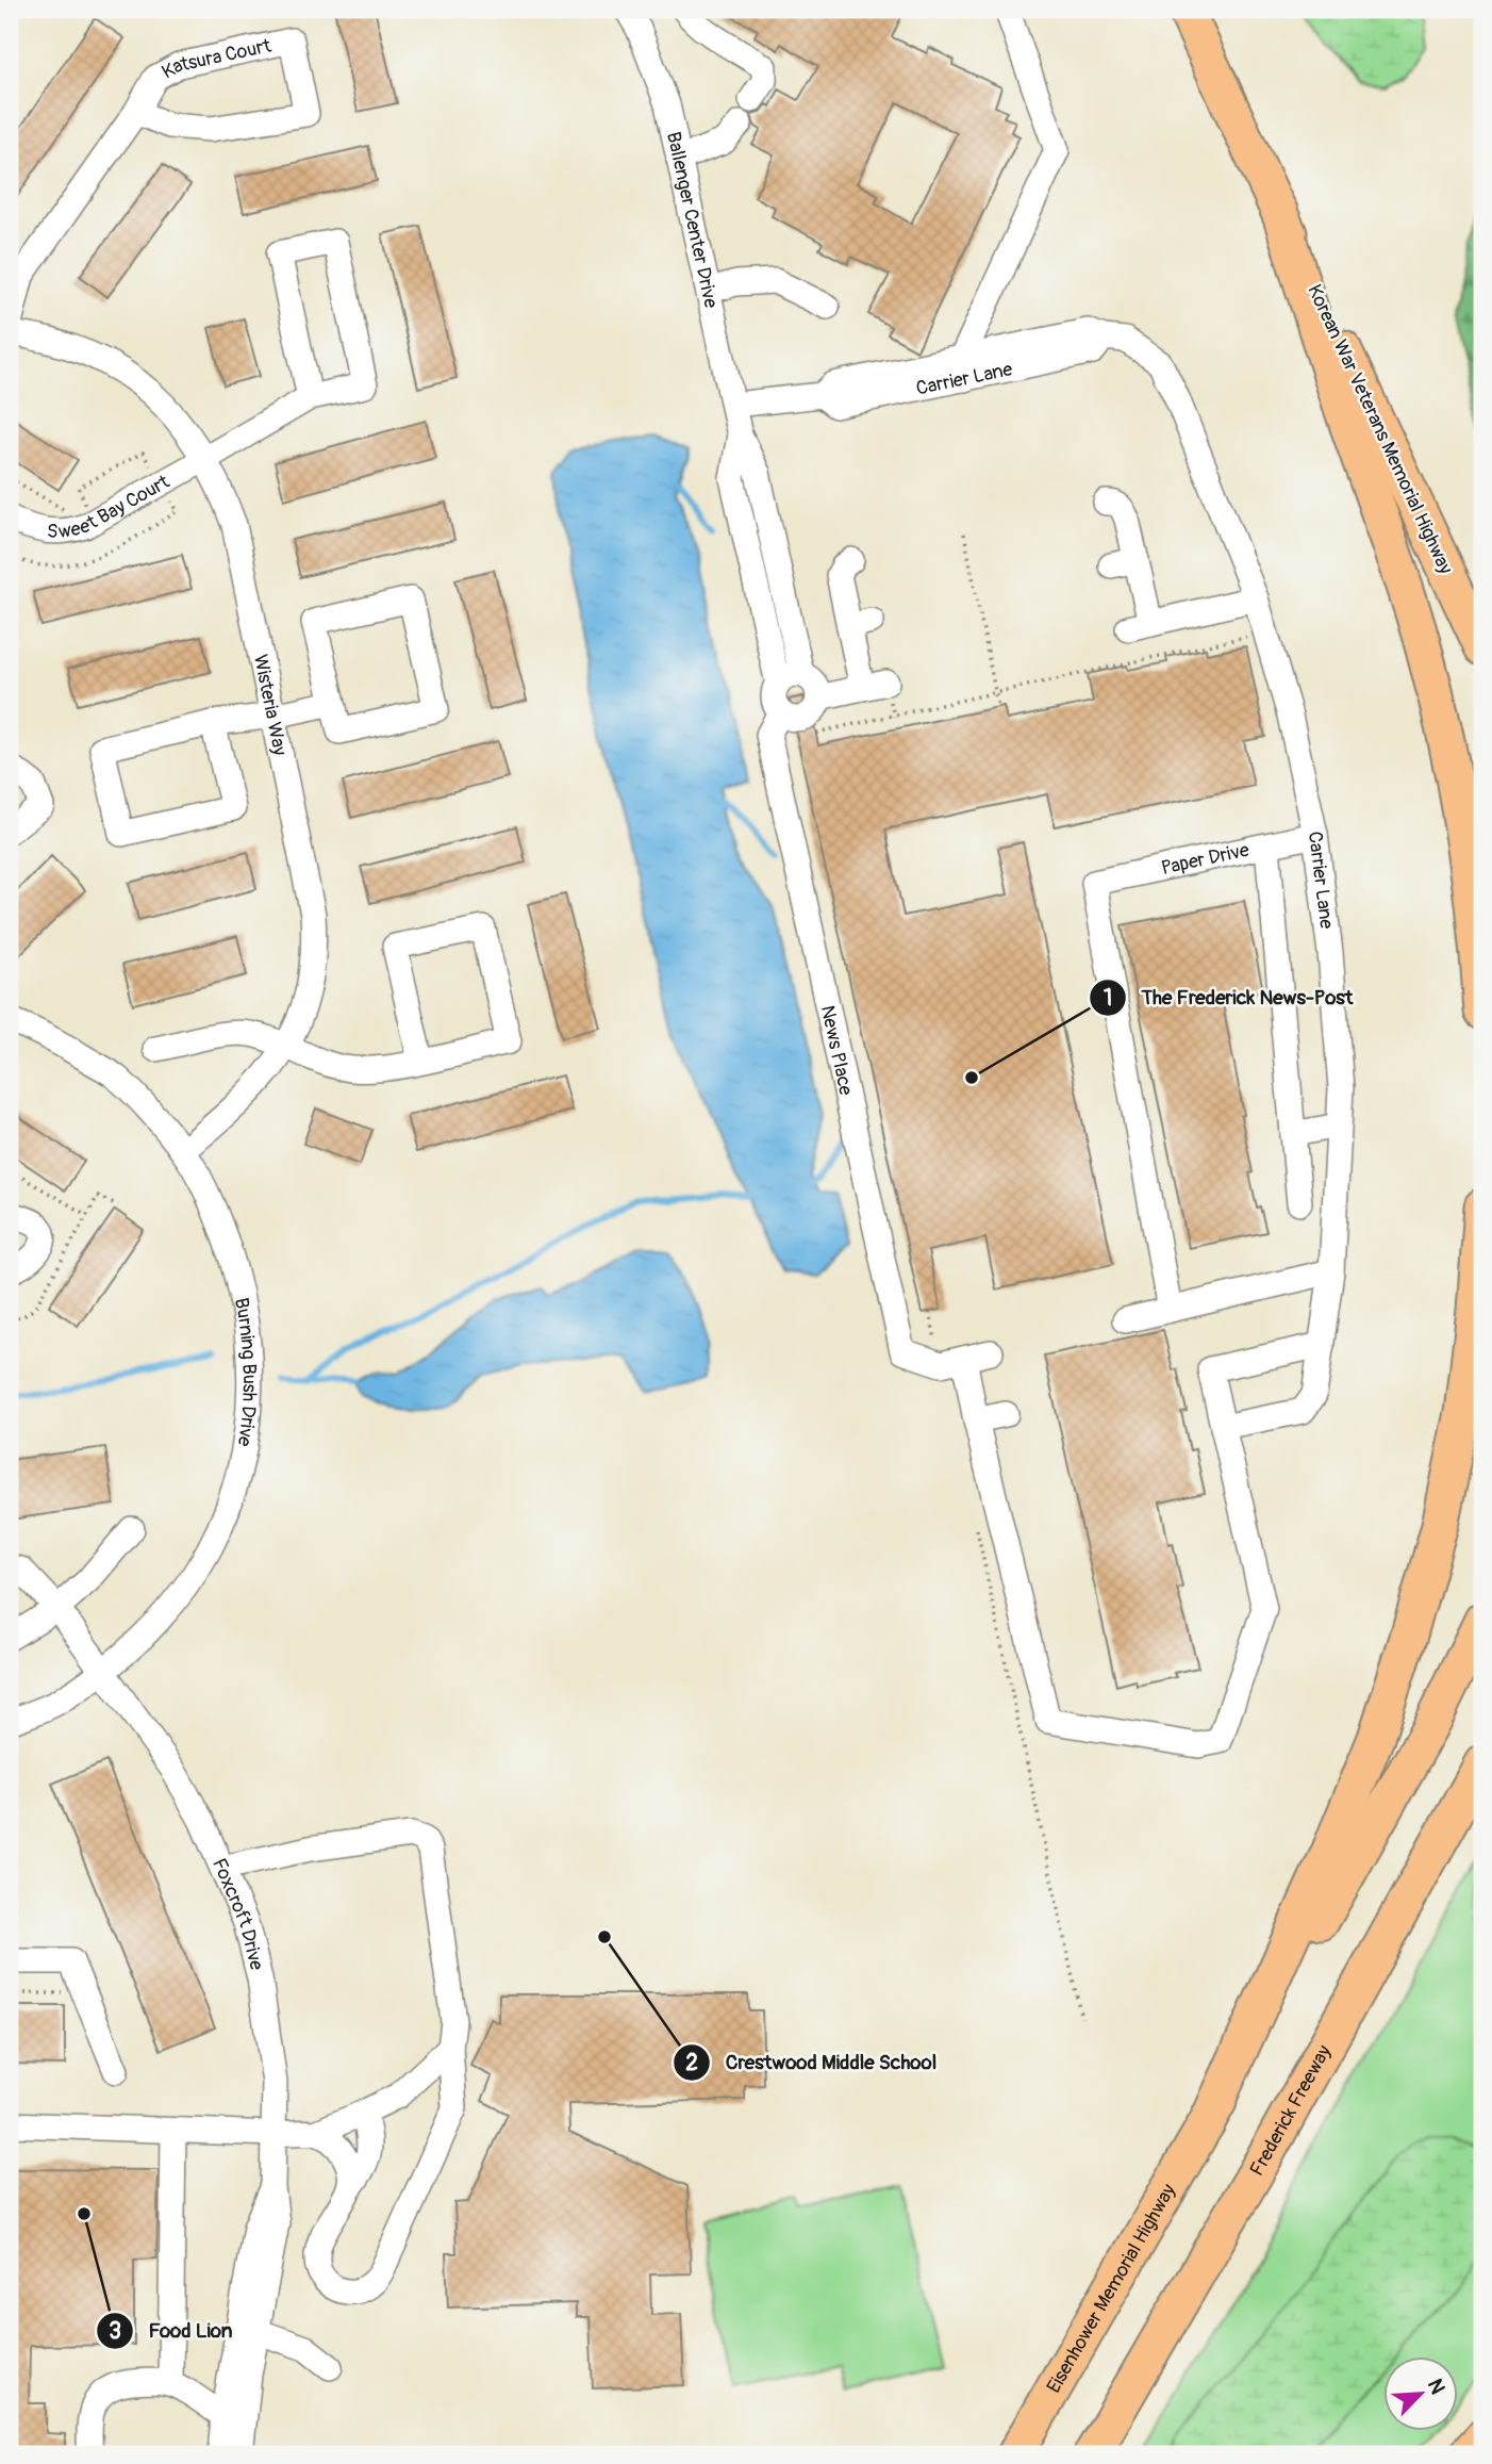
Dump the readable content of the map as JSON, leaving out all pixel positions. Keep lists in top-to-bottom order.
{
  "streets": {
    "highway": ["Korean War Veterans Memorial Highway", "Frederick Freeway", "Eisenhower Memorial Highway"],
    "street": [
      "Katsura Court",
      "Ballenger Center Drive",
      "Carrier Lane",
      "Sweet Bay Court",
      "Wisteria Way",
      "Paper Drive",
      "News Place",
      "Burning Bush Drive",
      "Foxcroft Drive"
    ]
  },
  "crossings": [
    ["Ballenger Center Drive", "Carrier Lane"],
    ["Carrier Lane", "Paper Drive"],
    ["Sweet Bay Court", "Wisteria Way"],
    ["Wisteria Way", "Burning Bush Drive"],
    ["Burning Bush Drive", "Foxcroft Drive"]
  ],
  "places": ["The Frederick News-Post", "Crestwood Middle School", "Food Lion"],
  "north": "top right"
}
